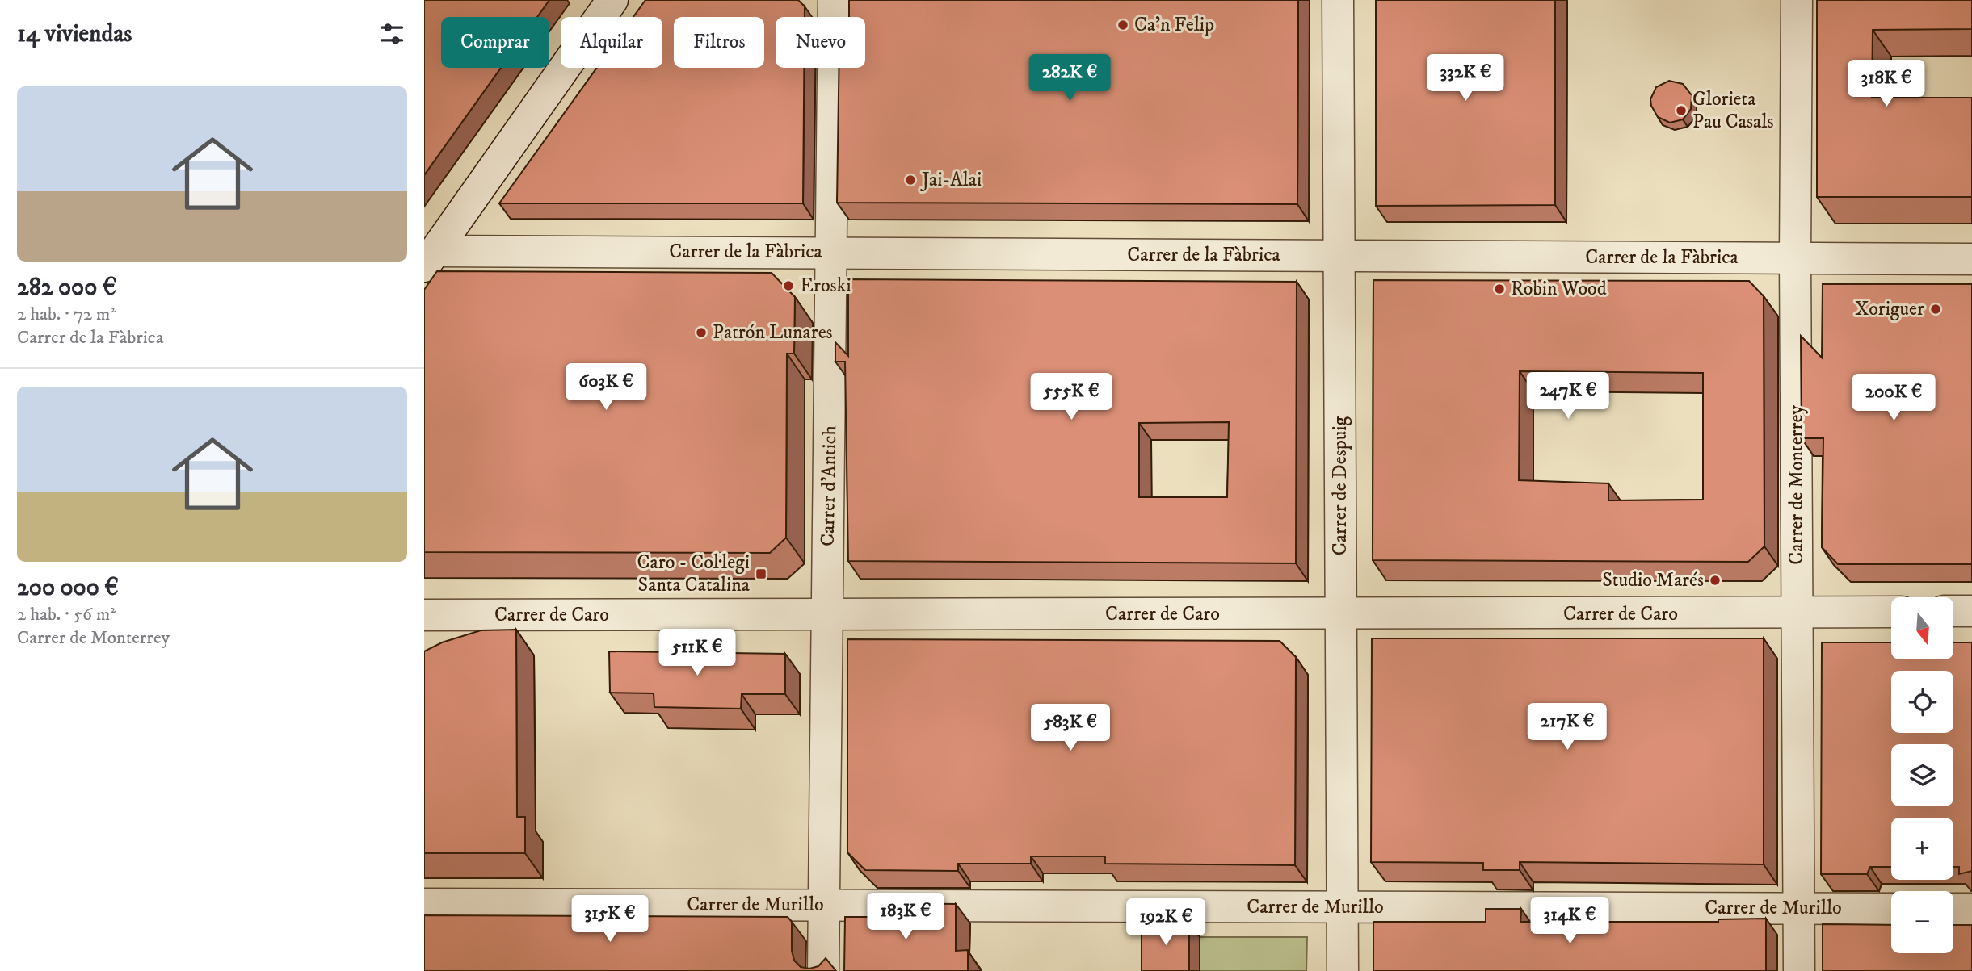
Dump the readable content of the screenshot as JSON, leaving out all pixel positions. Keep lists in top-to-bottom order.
{
  "streets": {
    "street": [
      "Carrer de la Fàbrica",
      "Carrer de Monterrey",
      "Carrer d'Antich",
      "Carrer de Despuig",
      "Carrer de Caro",
      "Carrer de Murillo"
    ]
  },
  "crossings": [
    ["Carrer de la Fàbrica", "Carrer de Monterrey"],
    ["Carrer de la Fàbrica", "Carrer d'Antich"],
    ["Carrer de la Fàbrica", "Carrer de Despuig"],
    ["Carrer de Monterrey", "Carrer de Caro"],
    ["Carrer de Monterrey", "Carrer de Murillo"],
    ["Carrer d'Antich", "Carrer de Caro"],
    ["Carrer d'Antich", "Carrer de Murillo"],
    ["Carrer de Despuig", "Carrer de Caro"],
    ["Carrer de Despuig", "Carrer de Murillo"]
  ],
  "places": {
    "other": [
      "Ca'n Felip",
      "Glorieta Pau Casals",
      "Jai-Alai",
      "Eroski",
      "Robin Wood",
      "Xoriguer",
      "Patrón Lunares",
      "Studio Marés"
    ],
    "transit": ["Caro - Col·legi Santa Catalina"]
  },
  "north": "bottom",
  "page": {
    "heading": "14 viviendas",
    "chip": [
      "Comprar",
      "Alquilar",
      "Filtros",
      "Nuevo"
    ],
    "price": [
      "282K €",
      "332K €",
      "318K €",
      "603K €",
      "247K €",
      "555K €",
      "200K €",
      "511K €",
      "217K €",
      "583K €",
      "183K €",
      "315K €",
      "314K €",
      "192K €"
    ],
    "list": [
      {
        "name": "282 000 €",
        "note": "2 hab. · 72 m² · Carrer de la Fàbrica"
      },
      {
        "name": "200 000 €",
        "note": "2 hab. · 56 m² · Carrer de Monterrey"
      }
    ],
    "map_buttons": ["+", "−"]
  }
}
